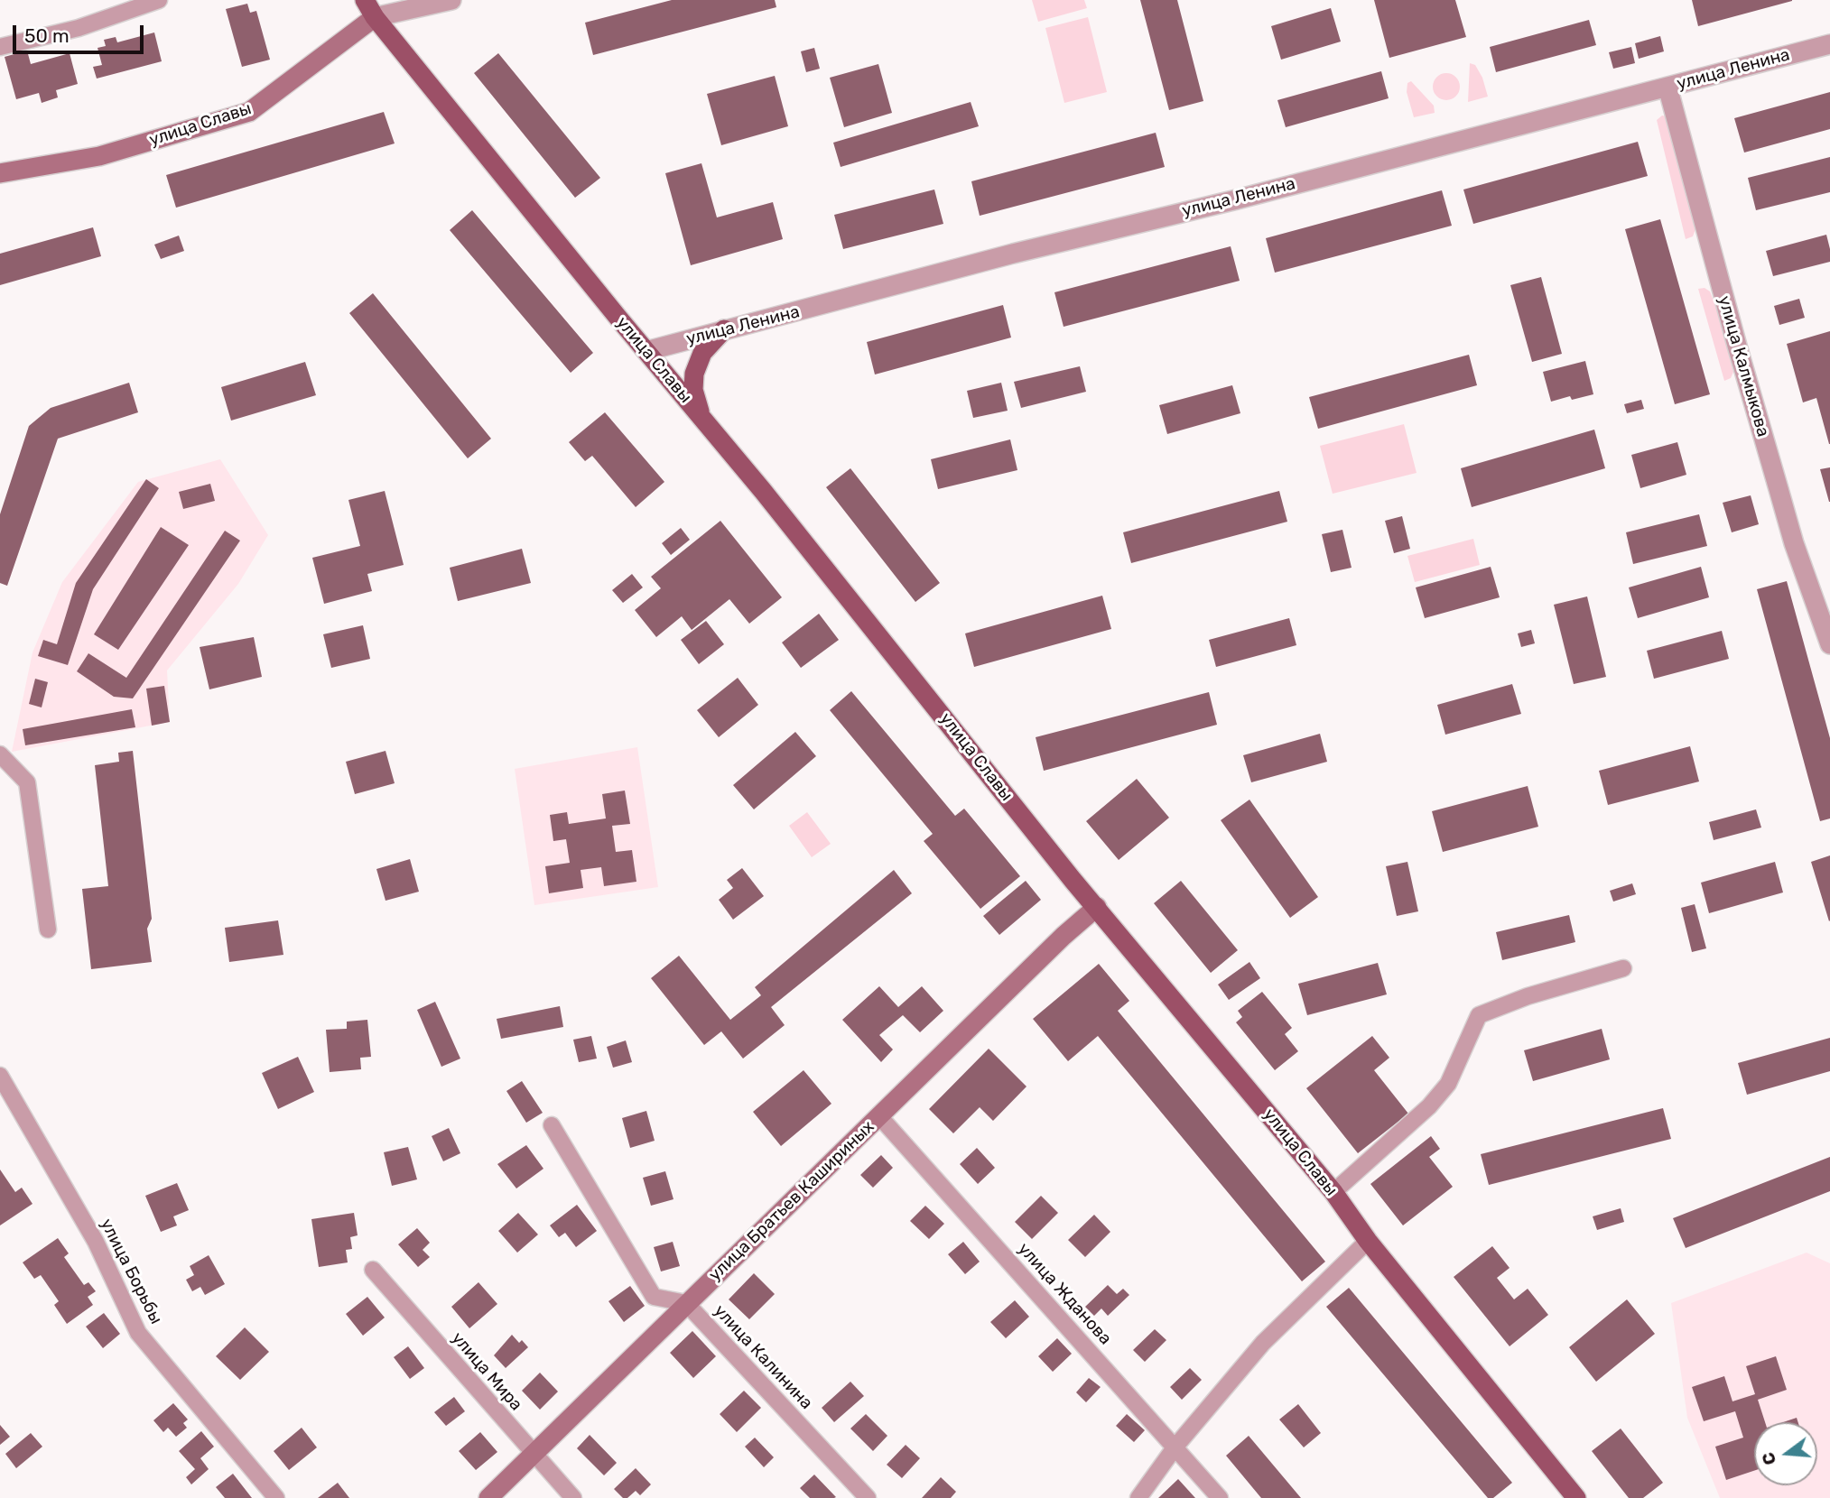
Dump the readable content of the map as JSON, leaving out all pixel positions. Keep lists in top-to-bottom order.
{
  "streets": {
    "main road": ["улица Славы", "улица Братьев Кашириных"],
    "street": [
      "улица Ленина",
      "улица Калмыкова",
      "улица Борьбы",
      "улица Жданова",
      "улица Калинина",
      "улица Мира"
    ]
  },
  "crossings": [
    ["улица Ленина", "улица Славы"],
    ["улица Ленина", "улица Калмыкова"],
    ["улица Славы", "улица Братьев Кашириных"],
    ["улица Братьев Кашириных", "улица Жданова"],
    ["улица Братьев Кашириных", "улица Калинина"],
    ["улица Братьев Кашириных", "улица Мира"]
  ],
  "scale_bar": "50 m",
  "north": "left"
}
